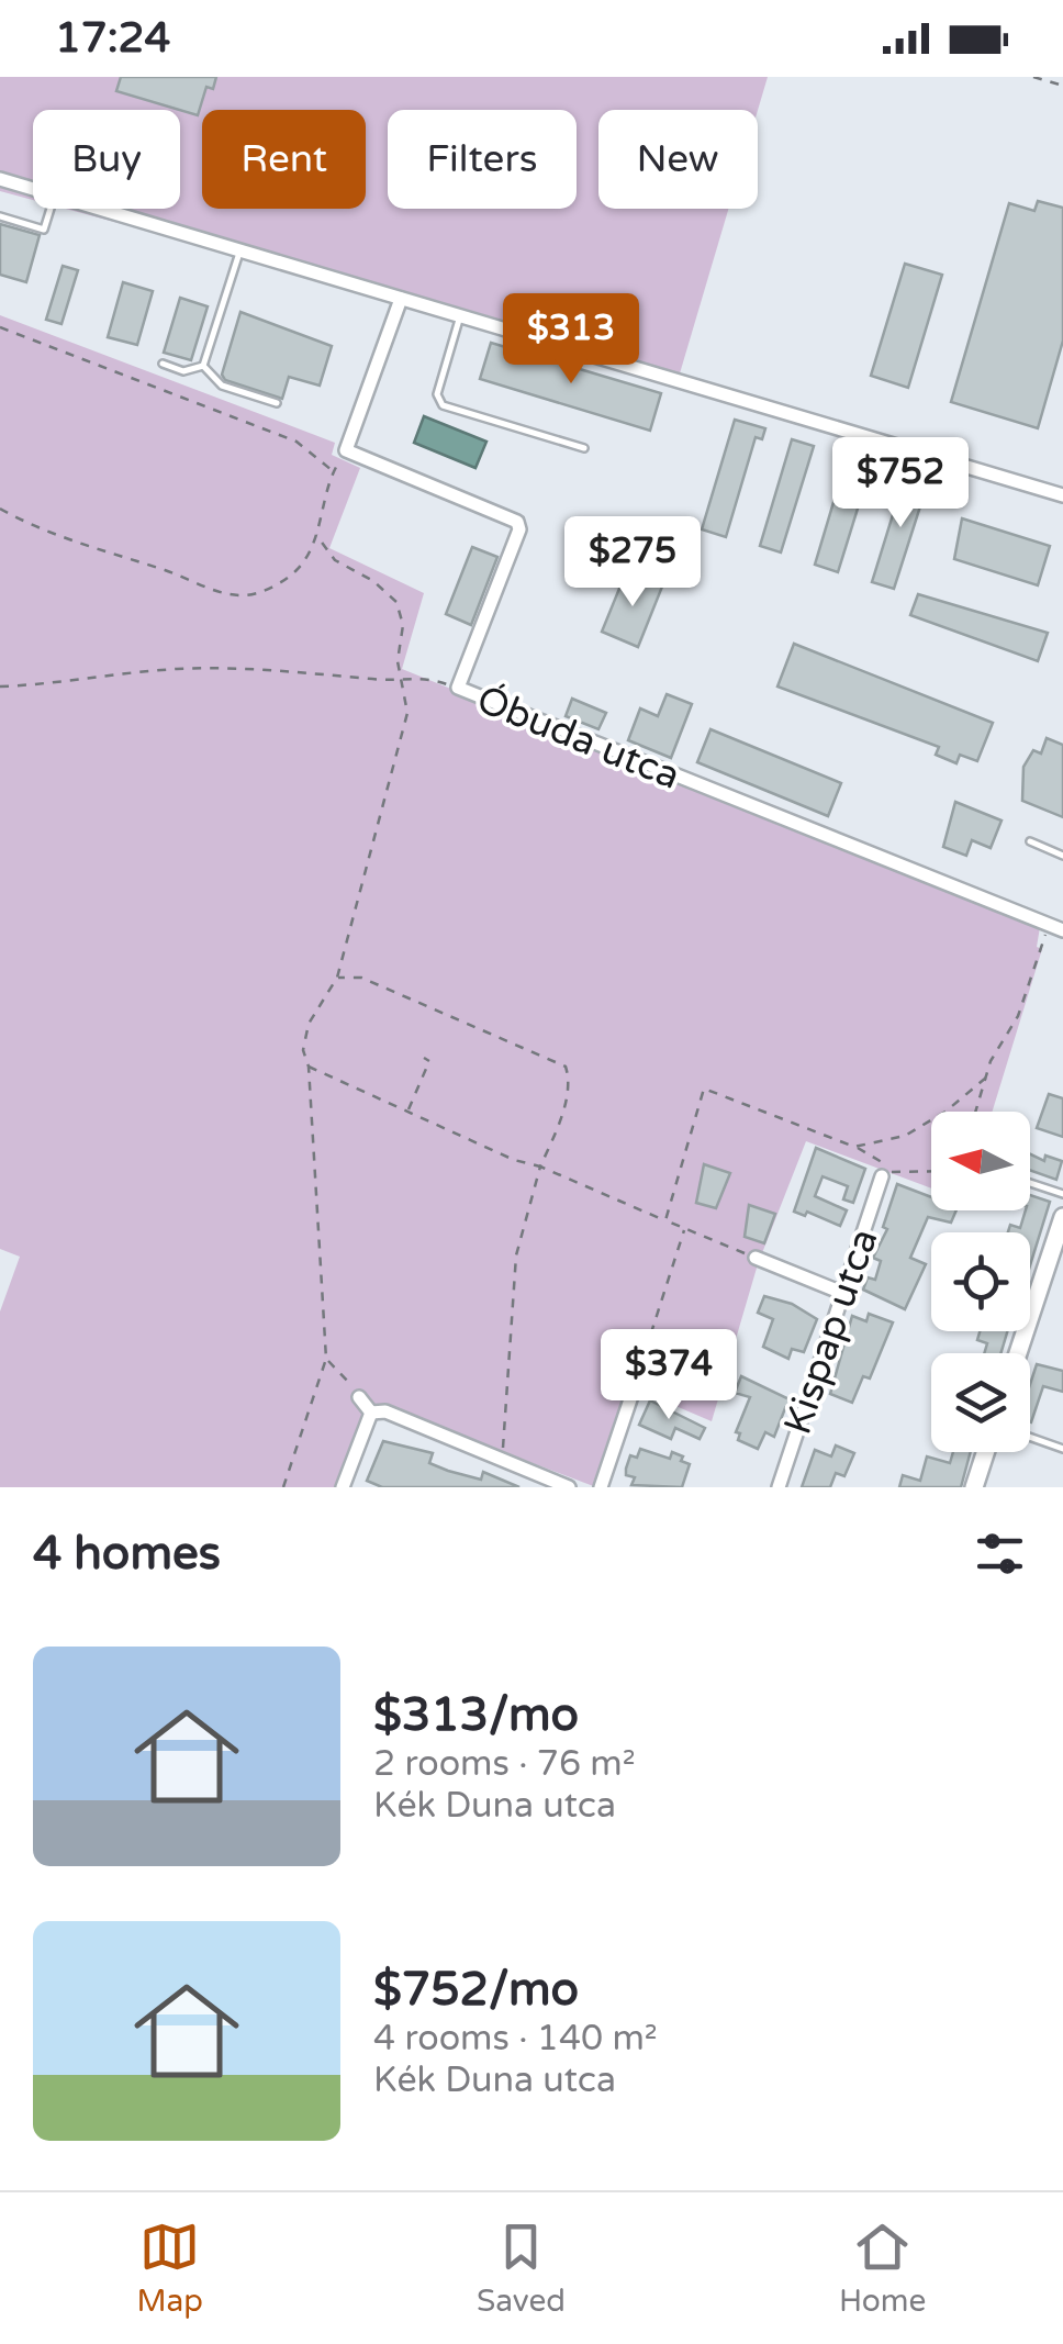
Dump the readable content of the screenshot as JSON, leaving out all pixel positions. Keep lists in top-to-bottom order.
{
  "streets": {
    "street": ["Óbuda utca", "Kispap utca"]
  },
  "north": "left",
  "page": {
    "status": "17:24",
    "chip": [
      "Buy",
      "Rent",
      "Filters",
      "New"
    ],
    "price": [
      "$313",
      "$752",
      "$275",
      "$374"
    ],
    "heading": "4 homes",
    "list": [
      {
        "name": "$313/mo",
        "note": "2 rooms · 76 m² · Kék Duna utca"
      },
      {
        "name": "$752/mo",
        "note": "4 rooms · 140 m² · Kék Duna utca"
      }
    ],
    "tabs": ["Map", "Saved", "Home"]
  }
}
